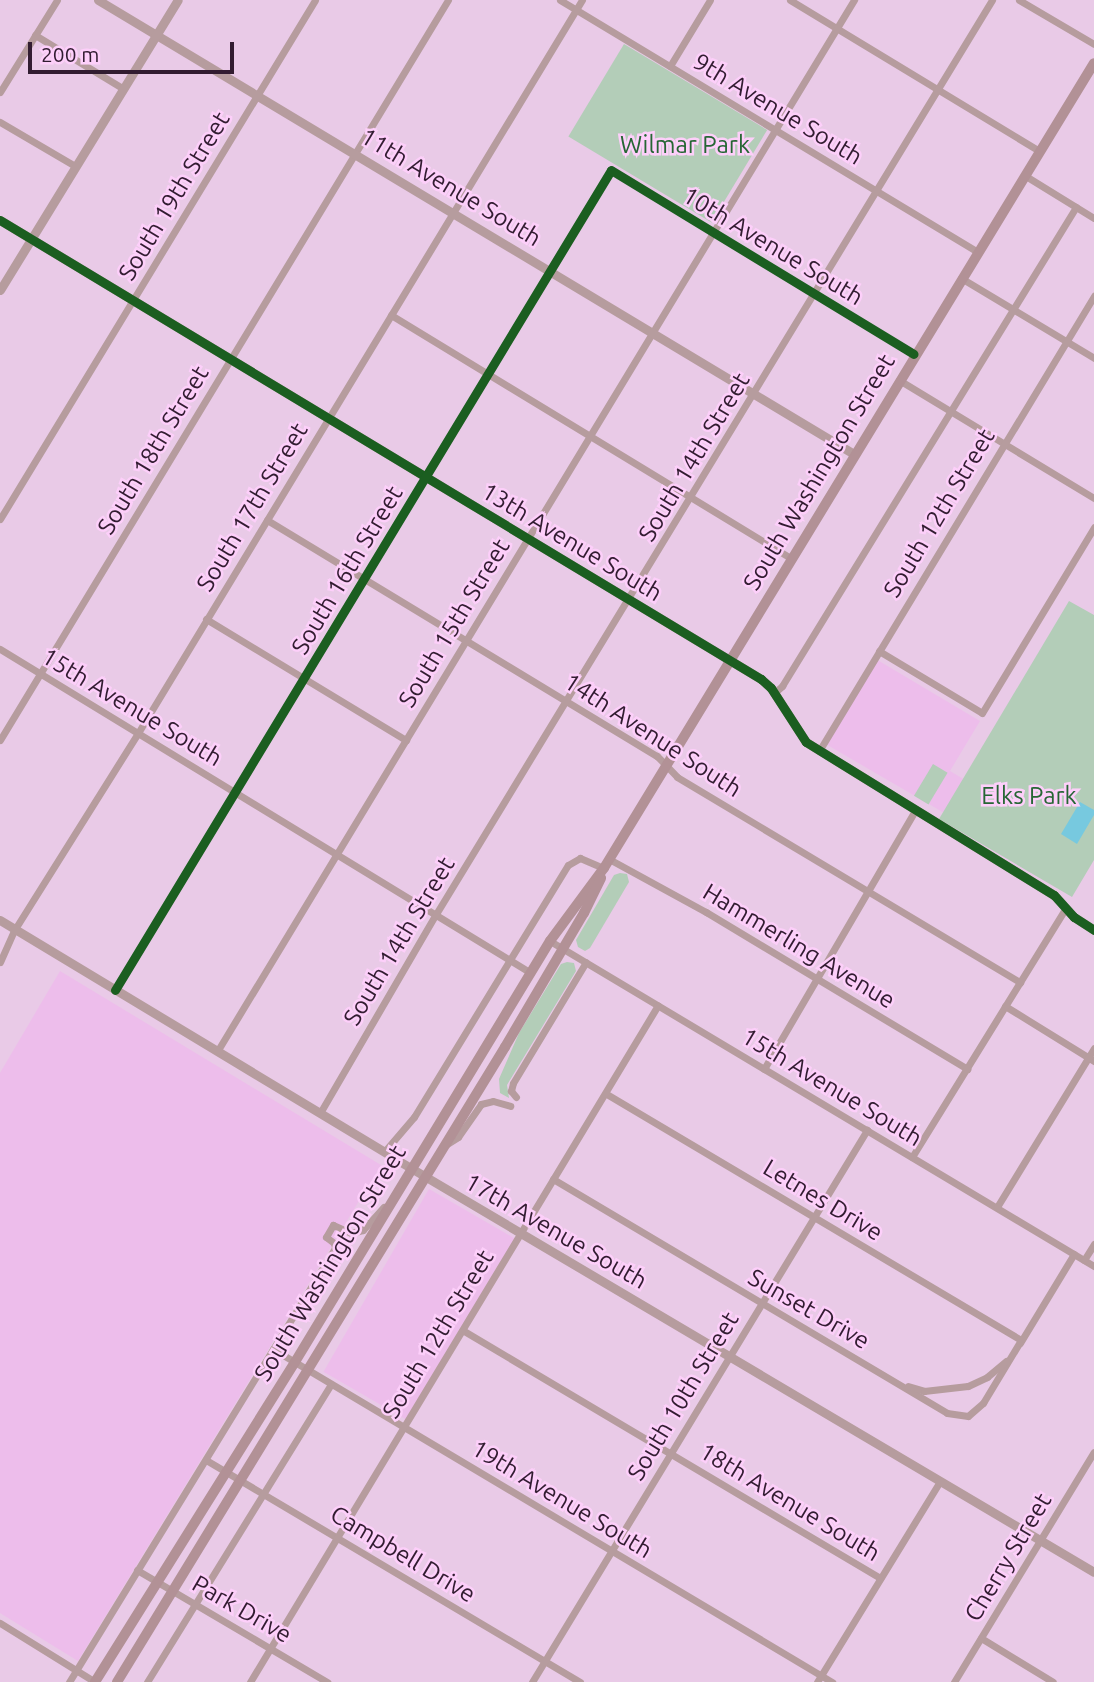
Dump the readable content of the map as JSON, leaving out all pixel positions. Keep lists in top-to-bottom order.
{
  "streets": {
    "main road": ["South Washington Street"],
    "street": [
      "9th Avenue South",
      "11th Avenue South",
      "South 19th Street",
      "10th Avenue South",
      "South 18th Street",
      "South 14th Street",
      "South 17th Street",
      "South 12th Street",
      "13th Avenue South",
      "South 16th Street",
      "South 15th Street",
      "15th Avenue South",
      "14th Avenue South",
      "Hammerling Avenue",
      "Letnes Drive",
      "17th Avenue South",
      "Sunset Drive",
      "South 10th Street",
      "19th Avenue South",
      "18th Avenue South",
      "Campbell Drive",
      "Cherry Street",
      "Park Drive"
    ]
  },
  "crossings": [
    ["9th Avenue South", "South 14th Street"],
    ["9th Avenue South", "South Washington Street"],
    ["9th Avenue South", "South 17th Street"],
    ["9th Avenue South", "South 15th Street"],
    ["11th Avenue South", "South 19th Street"],
    ["11th Avenue South", "South 18th Street"],
    ["11th Avenue South", "South 14th Street"],
    ["11th Avenue South", "South Washington Street"],
    ["11th Avenue South", "South 17th Street"],
    ["11th Avenue South", "South 16th Street"],
    ["11th Avenue South", "South 15th Street"],
    ["South 19th Street", "13th Avenue South"],
    ["10th Avenue South", "South 14th Street"],
    ["10th Avenue South", "South Washington Street"],
    ["10th Avenue South", "South 16th Street"],
    ["10th Avenue South", "South 15th Street"],
    ["South 18th Street", "13th Avenue South"],
    ["South 18th Street", "15th Avenue South"],
    ["South 14th Street", "13th Avenue South"],
    ["South 14th Street", "15th Avenue South"],
    ["South 14th Street", "14th Avenue South"],
    ["South 14th Street", "17th Avenue South"],
    ["South Washington Street", "13th Avenue South"],
    ["South Washington Street", "15th Avenue South"],
    ["South Washington Street", "14th Avenue South"],
    ["South Washington Street", "Hammerling Avenue"],
    ["South Washington Street", "17th Avenue South"],
    ["South Washington Street", "19th Avenue South"],
    ["South Washington Street", "Campbell Drive"],
    ["South Washington Street", "Park Drive"],
    ["South 17th Street", "13th Avenue South"],
    ["South 17th Street", "15th Avenue South"],
    ["South 17th Street", "14th Avenue South"],
    ["South 17th Street", "17th Avenue South"],
    ["South 12th Street", "13th Avenue South"],
    ["South 12th Street", "15th Avenue South"],
    ["South 12th Street", "Letnes Drive"],
    ["South 12th Street", "17th Avenue South"],
    ["South 12th Street", "Sunset Drive"],
    ["South 12th Street", "19th Avenue South"],
    ["South 12th Street", "18th Avenue South"],
    ["South 12th Street", "Campbell Drive"],
    ["South 12th Street", "Park Drive"],
    ["13th Avenue South", "South 16th Street"],
    ["13th Avenue South", "South 15th Street"],
    ["South 16th Street", "15th Avenue South"],
    ["South 16th Street", "14th Avenue South"],
    ["South 16th Street", "17th Avenue South"],
    ["South 15th Street", "15th Avenue South"],
    ["South 15th Street", "14th Avenue South"],
    ["South 15th Street", "17th Avenue South"],
    ["15th Avenue South", "South 10th Street"],
    ["Letnes Drive", "Sunset Drive"],
    ["Letnes Drive", "South 10th Street"],
    ["17th Avenue South", "South 10th Street"],
    ["17th Avenue South", "Cherry Street"],
    ["Sunset Drive", "South 10th Street"],
    ["South 10th Street", "19th Avenue South"],
    ["South 10th Street", "18th Avenue South"],
    ["South 10th Street", "Campbell Drive"]
  ],
  "parks": ["Wilmar Park", "Elks Park"],
  "scale_bar": "200 m"
}
